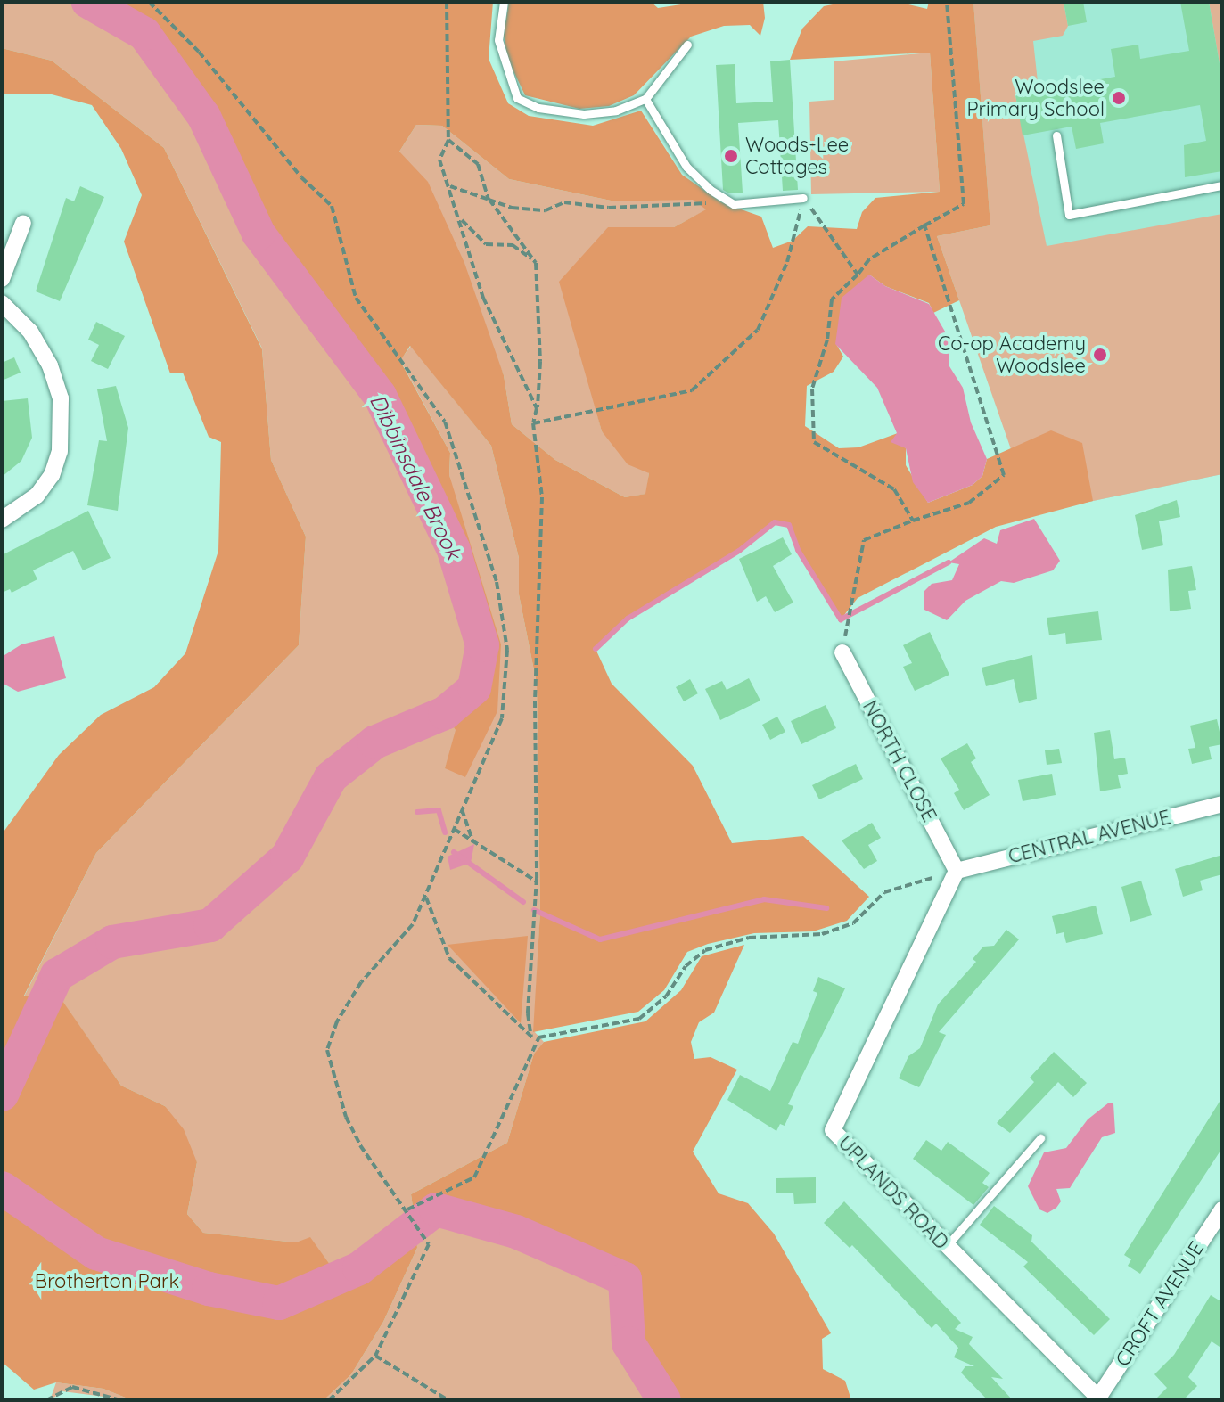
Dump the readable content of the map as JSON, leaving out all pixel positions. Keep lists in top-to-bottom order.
{
  "streets": {
    "street": [
      "NORTH CLOSE",
      "CENTRAL AVENUE",
      "UPLANDS ROAD",
      "CROFT AVENUE"
    ]
  },
  "crossings": [
    ["NORTH CLOSE", "CENTRAL AVENUE"],
    ["NORTH CLOSE", "UPLANDS ROAD"],
    ["CENTRAL AVENUE", "UPLANDS ROAD"],
    ["UPLANDS ROAD", "CROFT AVENUE"]
  ],
  "water": ["Dibbinsdale Brook"],
  "parks": ["Brotherton Park"],
  "places": ["Woodslee Primary School", "Woods-Lee Cottages", "Co-op Academy Woodslee"]
}
